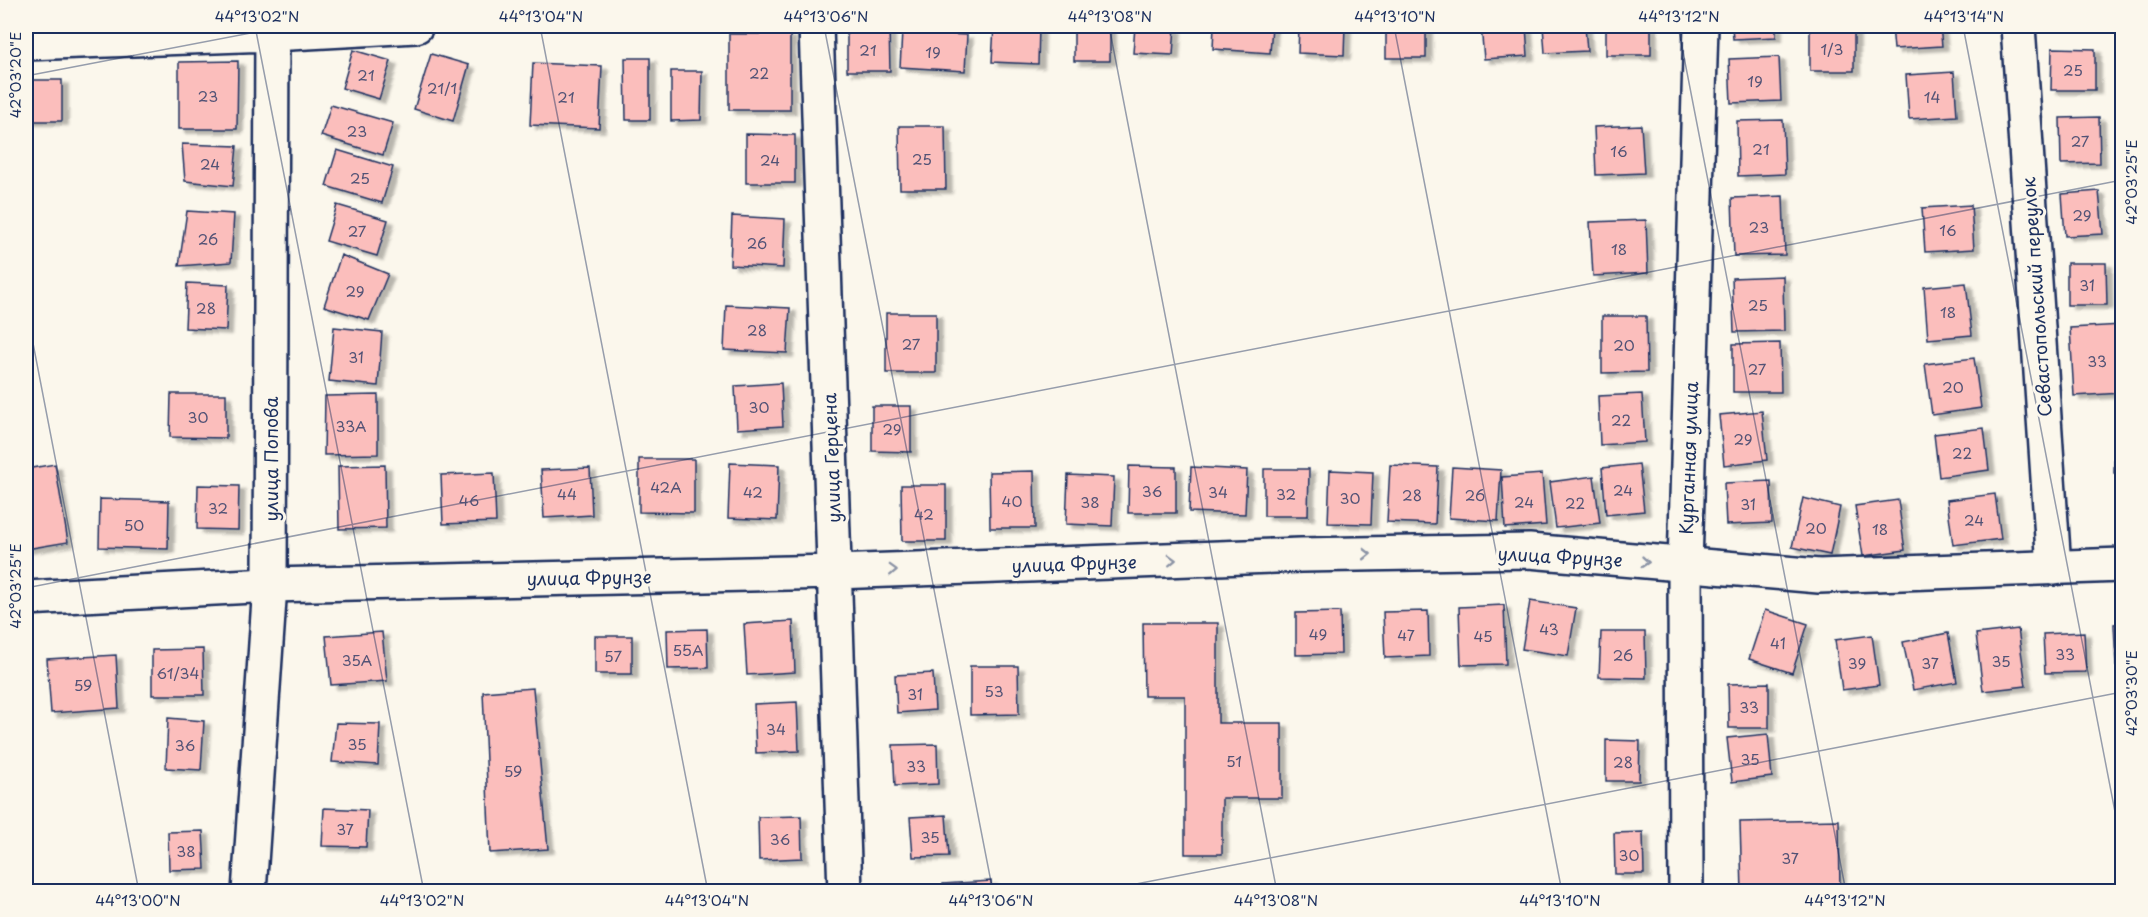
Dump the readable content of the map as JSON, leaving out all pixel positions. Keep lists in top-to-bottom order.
{
  "streets": {
    "street": [
      "Севастопольский переулок",
      "улица Герцена",
      "Курганная улица",
      "улица Попова",
      "улица Фрунзе"
    ]
  },
  "crossings": [
    ["Севастопольский переулок", "улица Фрунзе"],
    ["улица Герцена", "улица Фрунзе"],
    ["Курганная улица", "улица Фрунзе"],
    ["улица Попова", "улица Фрунзе"]
  ],
  "one_way": ["улица Фрунзе"],
  "house_numbers": [
    "1/3",
    "21",
    "19",
    "25",
    "22",
    "21",
    "19",
    "21/1",
    "23",
    "21",
    "14",
    "23",
    "27",
    "21",
    "16",
    "25",
    "24",
    "24",
    "25",
    "29",
    "23",
    "16",
    "27",
    "26",
    "26",
    "18",
    "31",
    "29",
    "25",
    "28",
    "18",
    "28",
    "27",
    "20",
    "31",
    "33",
    "27",
    "20",
    "30",
    "30",
    "22",
    "33А",
    "29",
    "29",
    "22",
    "42А",
    "24",
    "36",
    "42",
    "34",
    "44",
    "32",
    "28",
    "26",
    "30",
    "46",
    "40",
    "38",
    "24",
    "22",
    "31",
    "32",
    "42",
    "24",
    "50",
    "20",
    "18",
    "43",
    "49",
    "47",
    "45",
    "41",
    "55А",
    "33",
    "26",
    "57",
    "35А",
    "35",
    "39",
    "37",
    "61/34",
    "59",
    "53",
    "31",
    "33",
    "34",
    "35",
    "36",
    "35",
    "51",
    "28",
    "33",
    "59",
    "37",
    "35",
    "36",
    "38",
    "30",
    "37"
  ],
  "coordinates": [
    "44°13'02\"N",
    "44°13'04\"N",
    "44°13'06\"N",
    "44°13'08\"N",
    "44°13'10\"N",
    "44°13'12\"N",
    "44°13'14\"N",
    "42°03'20\"E",
    "42°03'25\"E",
    "42°03'30\"E",
    "44°13'00\"N"
  ]
}
